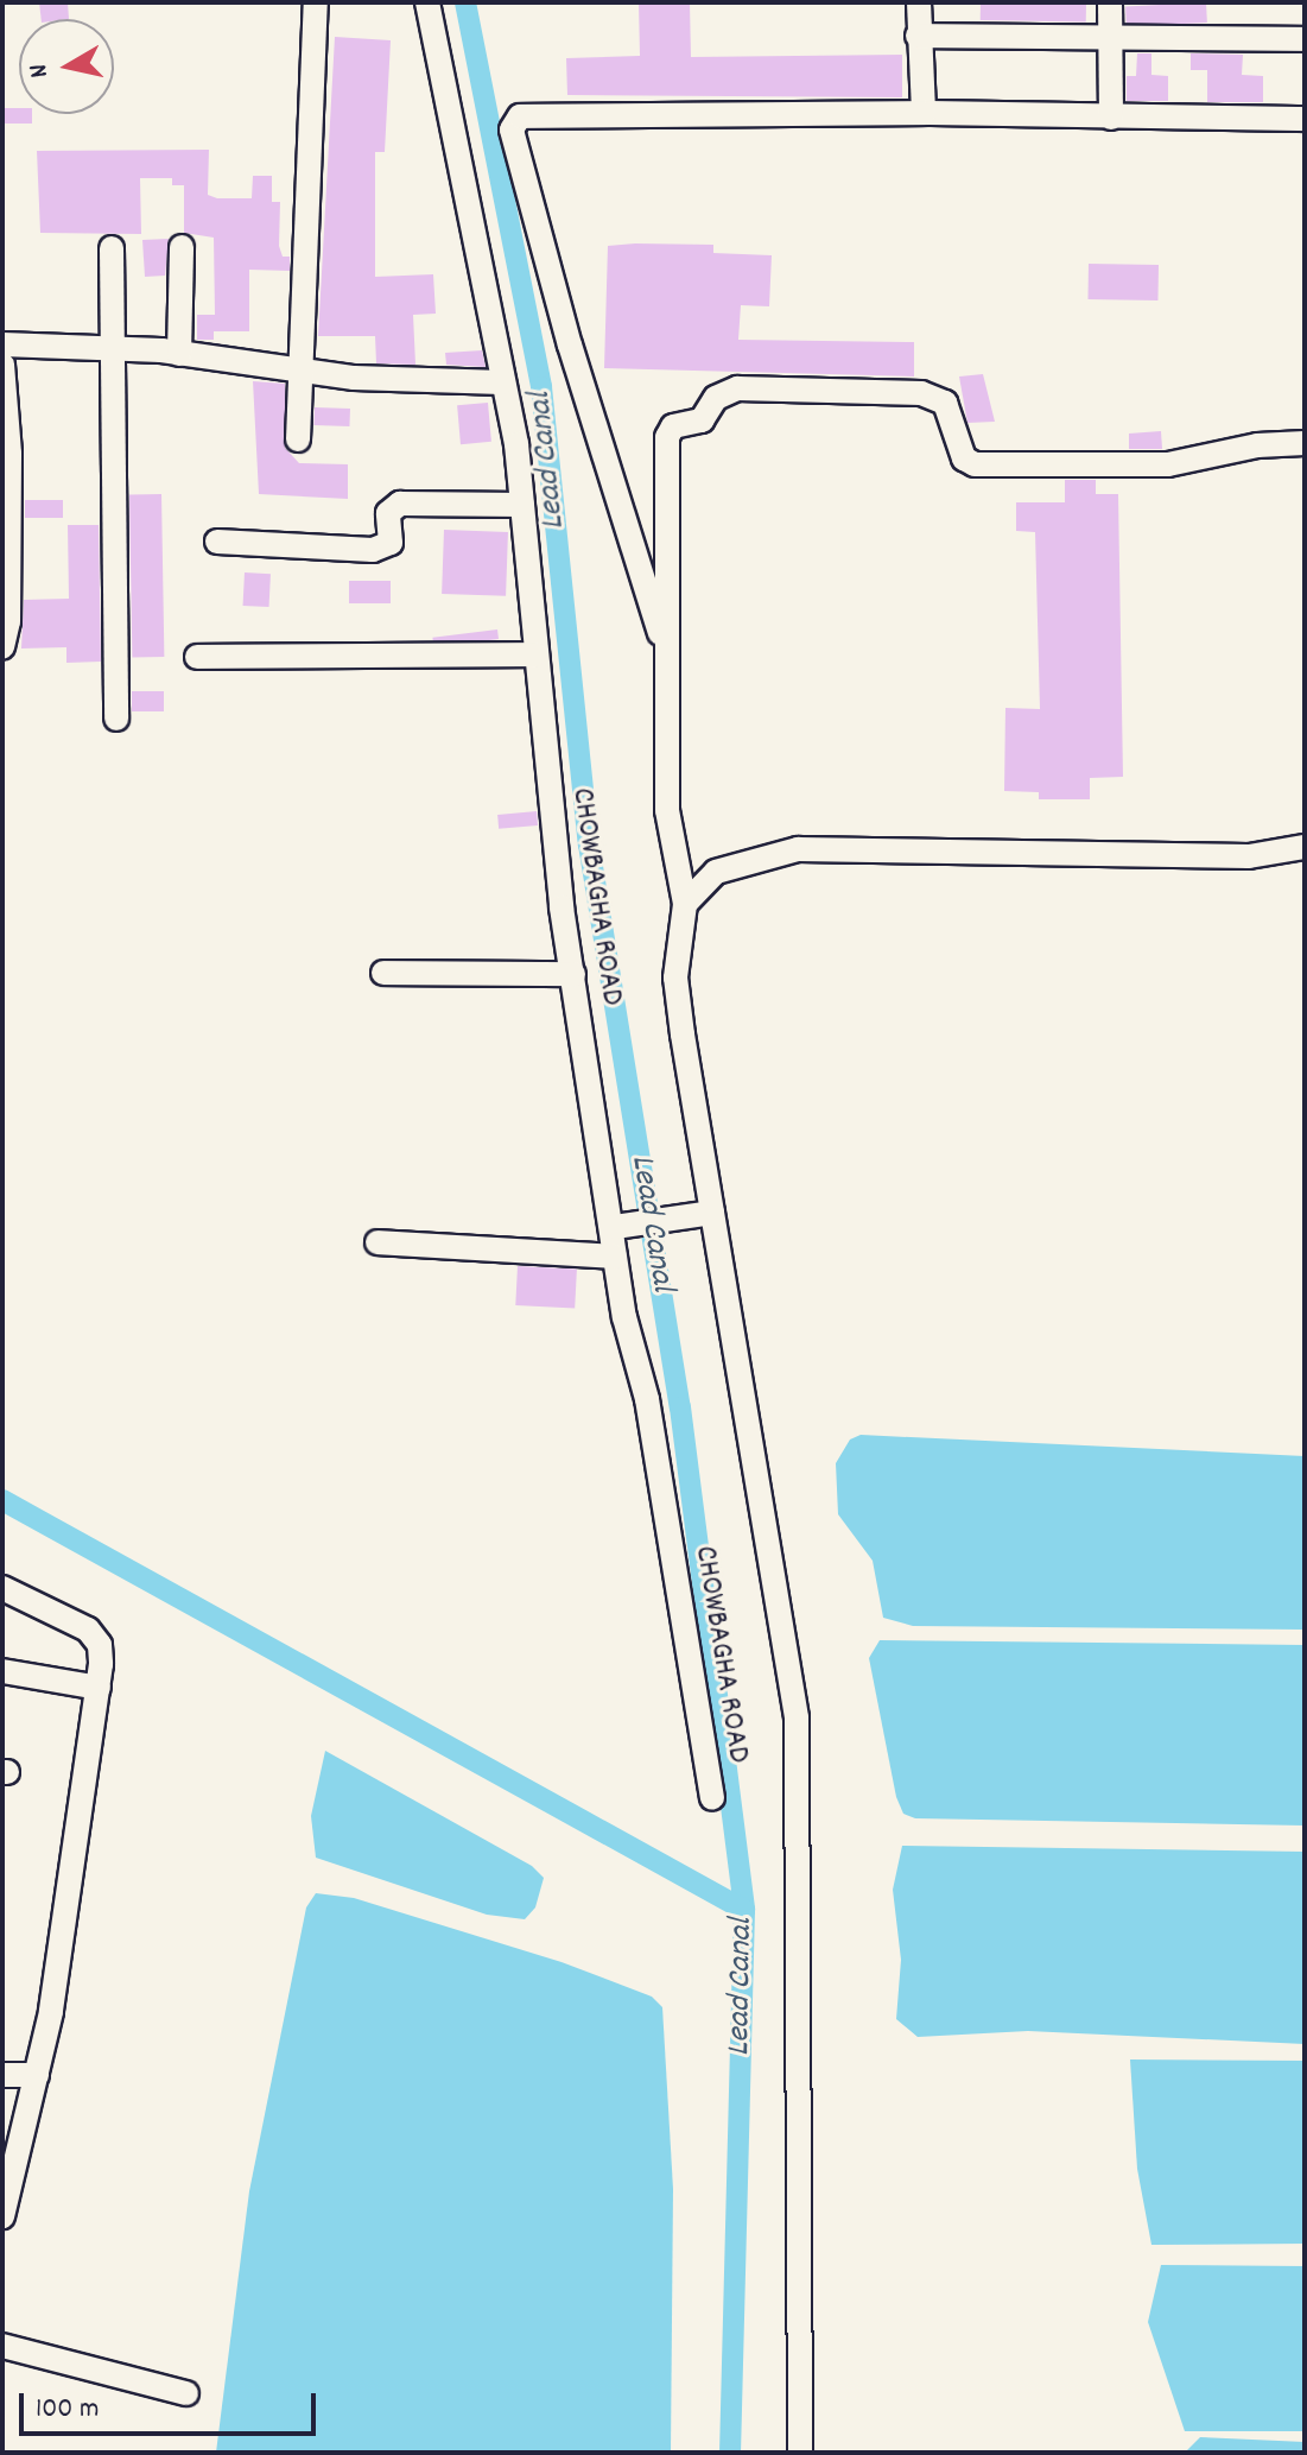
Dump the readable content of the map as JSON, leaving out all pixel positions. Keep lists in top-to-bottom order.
{
  "streets": {
    "street": ["CHOWBAGHA ROAD"]
  },
  "water": ["Lead Canal"],
  "scale_bar": "100 m",
  "north": "left"
}
